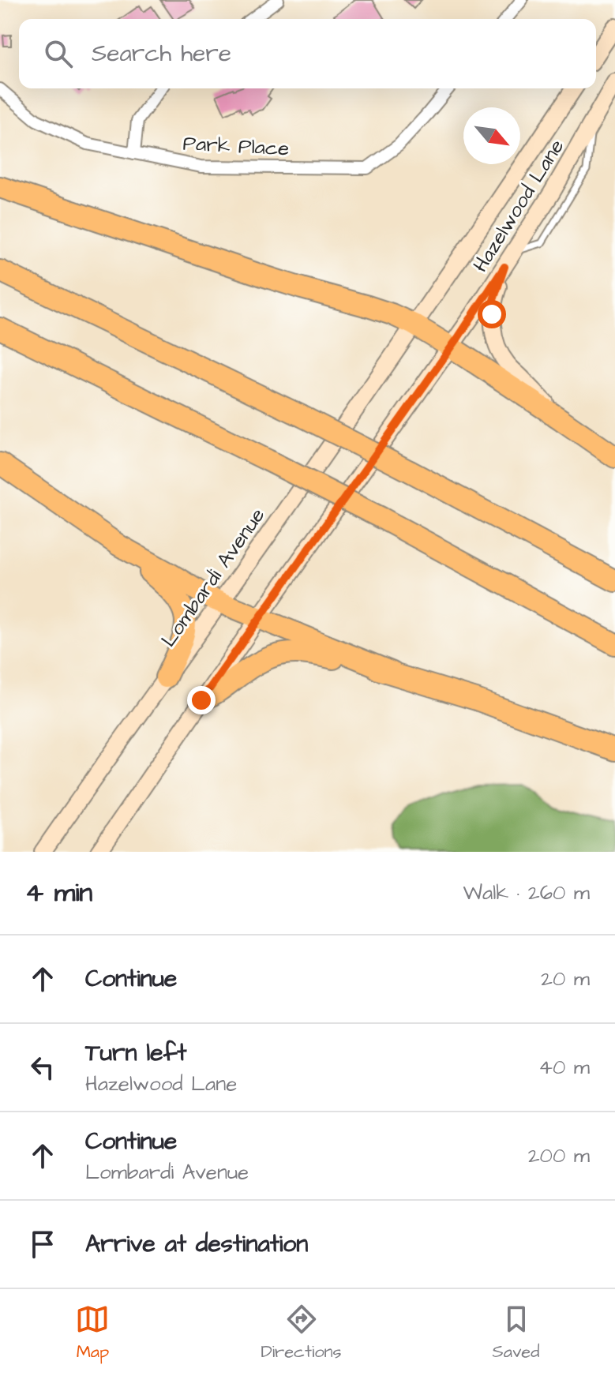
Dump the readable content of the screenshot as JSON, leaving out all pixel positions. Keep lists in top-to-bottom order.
{
  "streets": {
    "main road": ["Hazelwood Lane", "Lombardi Avenue"],
    "street": ["Park Place"]
  },
  "crossings": [
    ["Hazelwood Lane", "Lombardi Avenue"]
  ],
  "north": "bottom right",
  "page": {
    "search": "Search here",
    "heading": ["4 min", "Walk · 260 m"],
    "list": [
      ["Continue", "20 m"],
      ["Turn left", "Hazelwood Lane", "40 m"],
      ["Continue", "Lombardi Avenue", "200 m"],
      "Arrive at destination"
    ],
    "nav": ["Map", "Directions", "Saved"]
  }
}
